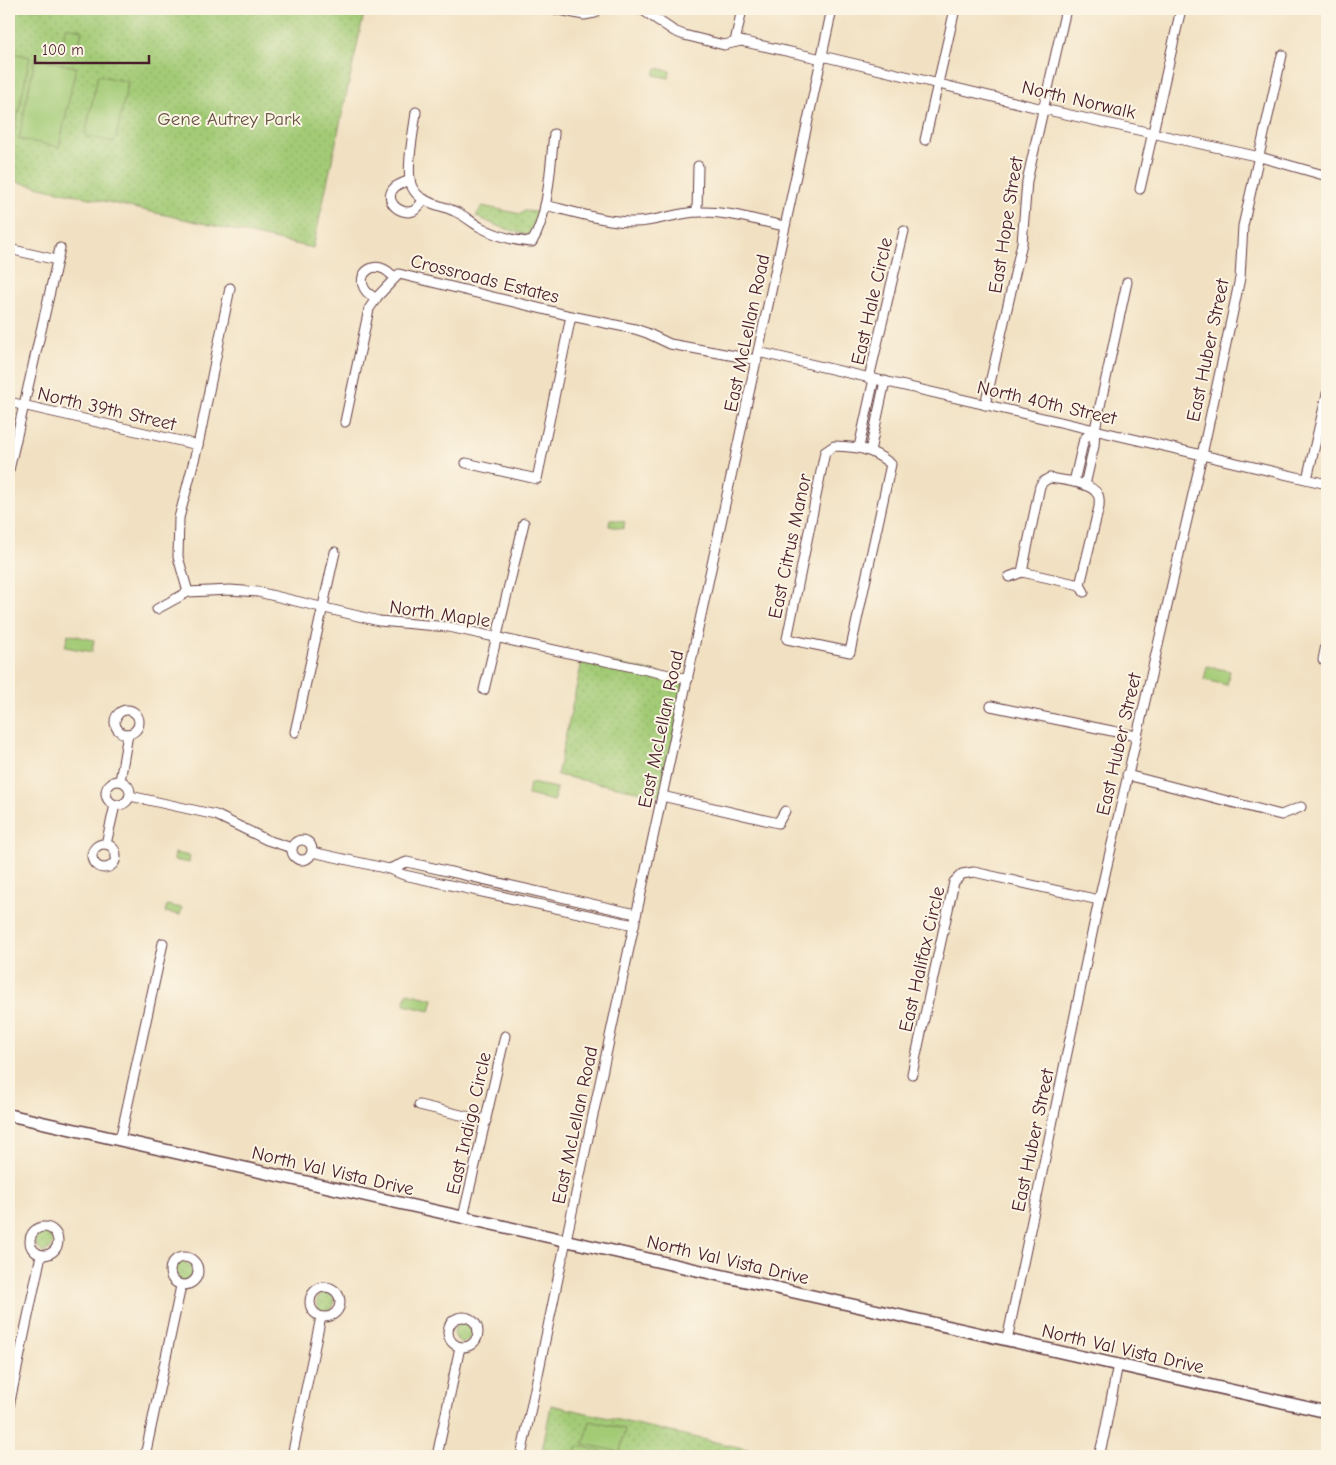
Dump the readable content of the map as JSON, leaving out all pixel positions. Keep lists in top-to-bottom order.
{
  "streets": {
    "main road": ["North Val Vista Drive"],
    "street": [
      "North Norwalk",
      "East Hope Street",
      "Crossroads Estates",
      "East Hale Circle",
      "East McLellan Road",
      "East Huber Street",
      "North 40th Street",
      "North 39th Street",
      "East Citrus Manor",
      "North Maple",
      "East Halifax Circle",
      "East Indigo Circle"
    ]
  },
  "crossings": [
    ["North Norwalk", "East Hope Street"],
    ["North Norwalk", "East McLellan Road"],
    ["North Norwalk", "East Huber Street"],
    ["East Hope Street", "North 40th Street"],
    ["Crossroads Estates", "East McLellan Road"],
    ["Crossroads Estates", "North 40th Street"],
    ["East Hale Circle", "North 40th Street"],
    ["East McLellan Road", "North 40th Street"],
    ["East McLellan Road", "North Maple"],
    ["East McLellan Road", "North Val Vista Drive"],
    ["East Huber Street", "North 40th Street"],
    ["East Huber Street", "East Halifax Circle"],
    ["East Huber Street", "North Val Vista Drive"],
    ["East Indigo Circle", "North Val Vista Drive"]
  ],
  "parks": ["Gene Autrey Park"],
  "scale_bar": "100 m"
}
